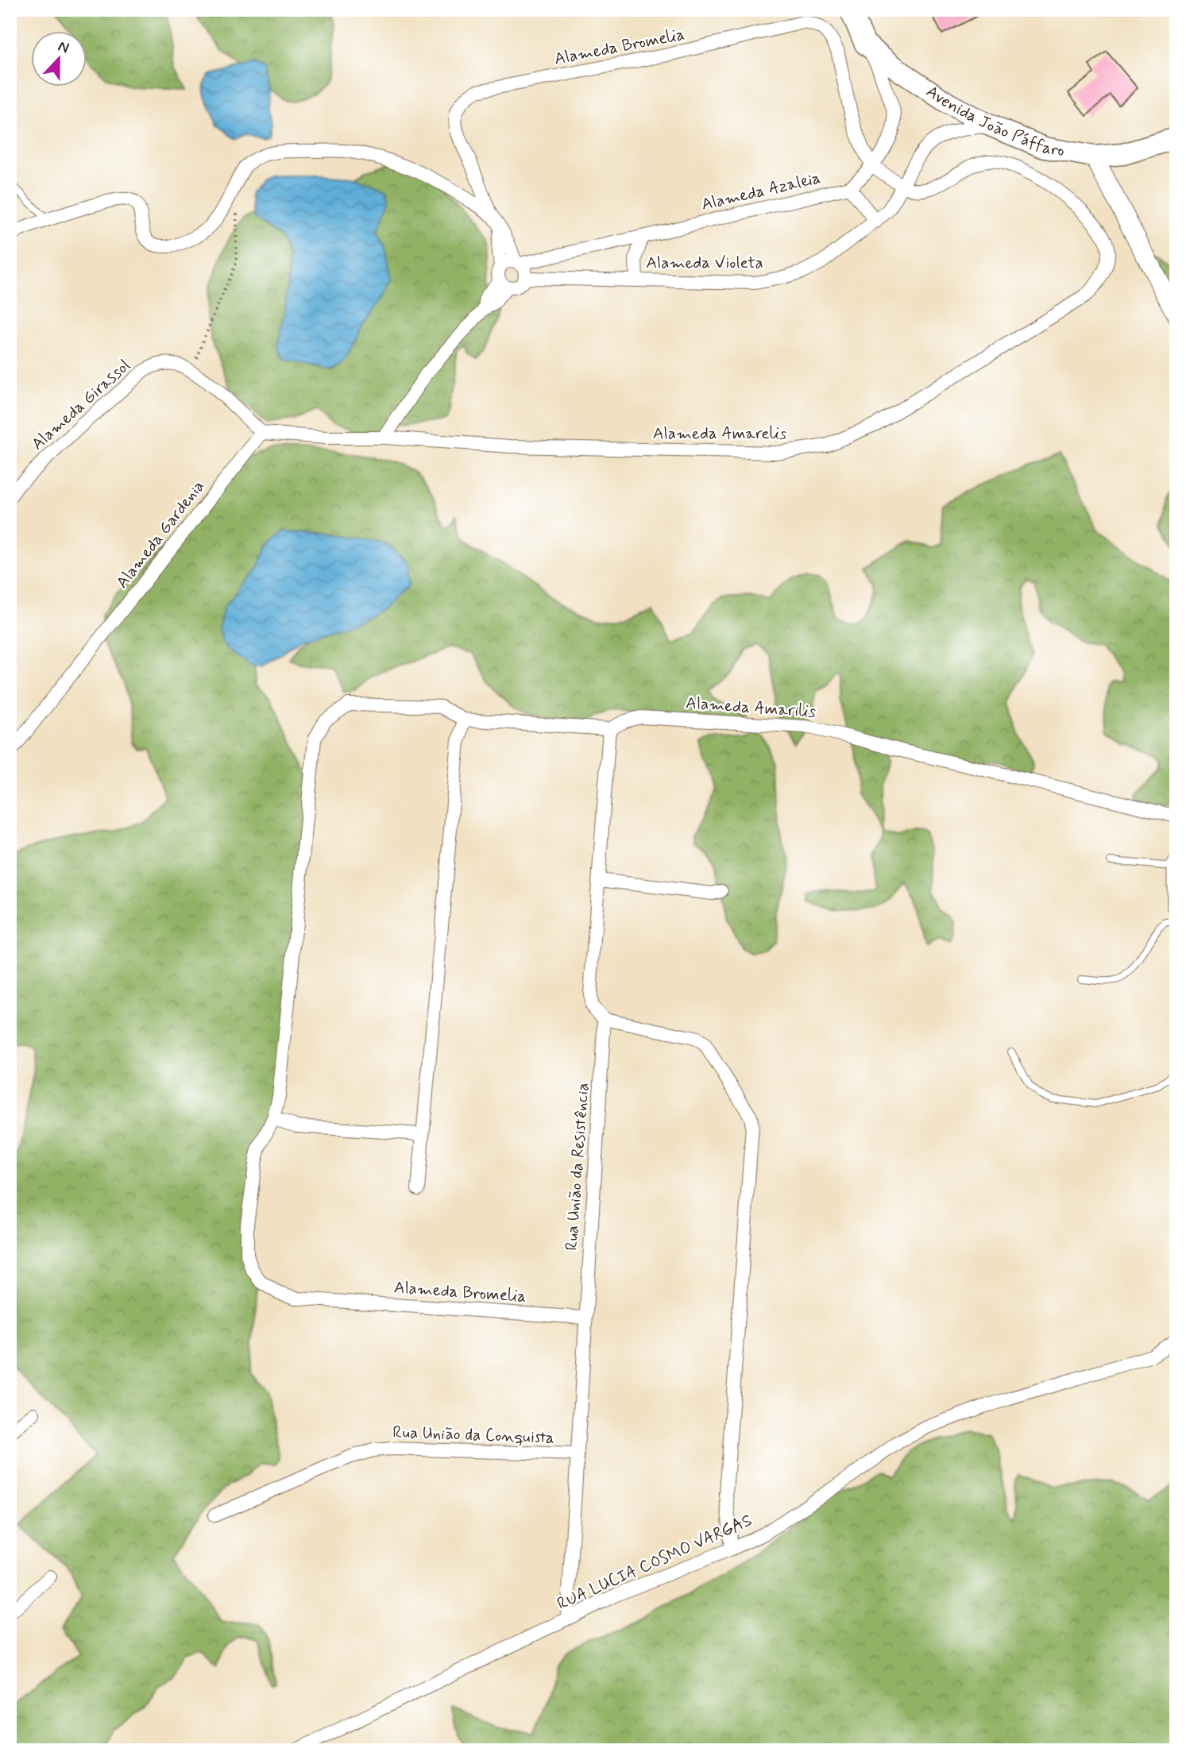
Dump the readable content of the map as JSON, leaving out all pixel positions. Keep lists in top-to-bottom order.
{
  "streets": {
    "main road": ["Avenida João Páffaro"],
    "street": [
      "Alameda Bromelia",
      "Alameda Azaleia",
      "Alameda Violeta",
      "Alameda Girassol",
      "Alameda Amarelis",
      "Alameda Gardenia",
      "Alameda Amarilis",
      "Rua União da Resistência",
      "Rua União da Conquista",
      "RUA LUCIA COSMO VARGAS"
    ]
  },
  "crossings": [
    ["Alameda Bromelia", "Alameda Azaleia"],
    ["Alameda Bromelia", "Alameda Violeta"],
    ["Alameda Bromelia", "Alameda Amarilis"],
    ["Alameda Bromelia", "Rua União da Resistência"],
    ["Avenida João Páffaro", "Alameda Azaleia"],
    ["Avenida João Páffaro", "Alameda Violeta"],
    ["Alameda Azaleia", "Alameda Violeta"],
    ["Alameda Violeta", "Alameda Amarelis"],
    ["Alameda Girassol", "Alameda Gardenia"]
  ],
  "north": "top"
}
